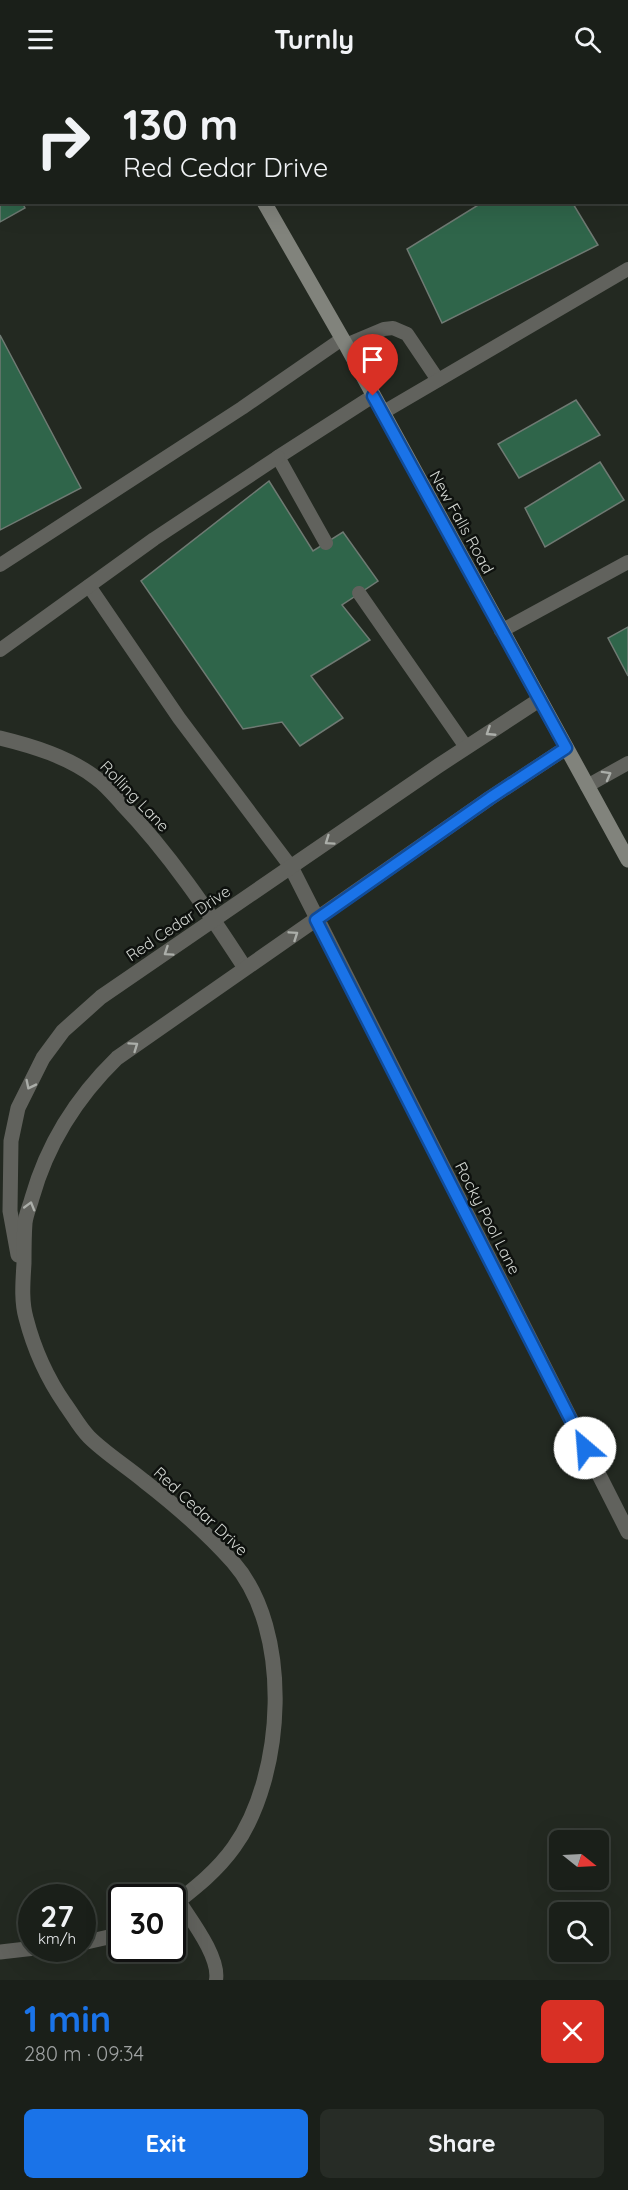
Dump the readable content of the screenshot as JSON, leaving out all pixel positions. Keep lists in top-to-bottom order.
{
  "streets": {
    "main road": ["New Falls Road"],
    "street": ["Rolling Lane", "Red Cedar Drive", "Rocky Pool Lane"]
  },
  "crossings": [
    ["New Falls Road", "Red Cedar Drive"],
    ["Rolling Lane", "Red Cedar Drive"],
    ["Red Cedar Drive", "Rocky Pool Lane"]
  ],
  "north": "right",
  "page": {
    "header": "Turnly",
    "turn": ["130 m", "Red Cedar Drive"],
    "speed": "27 km/h",
    "limit": "30",
    "heading": ["1 min", "280 m · 09:34"],
    "buttons": ["Exit", "Share"]
  }
}
